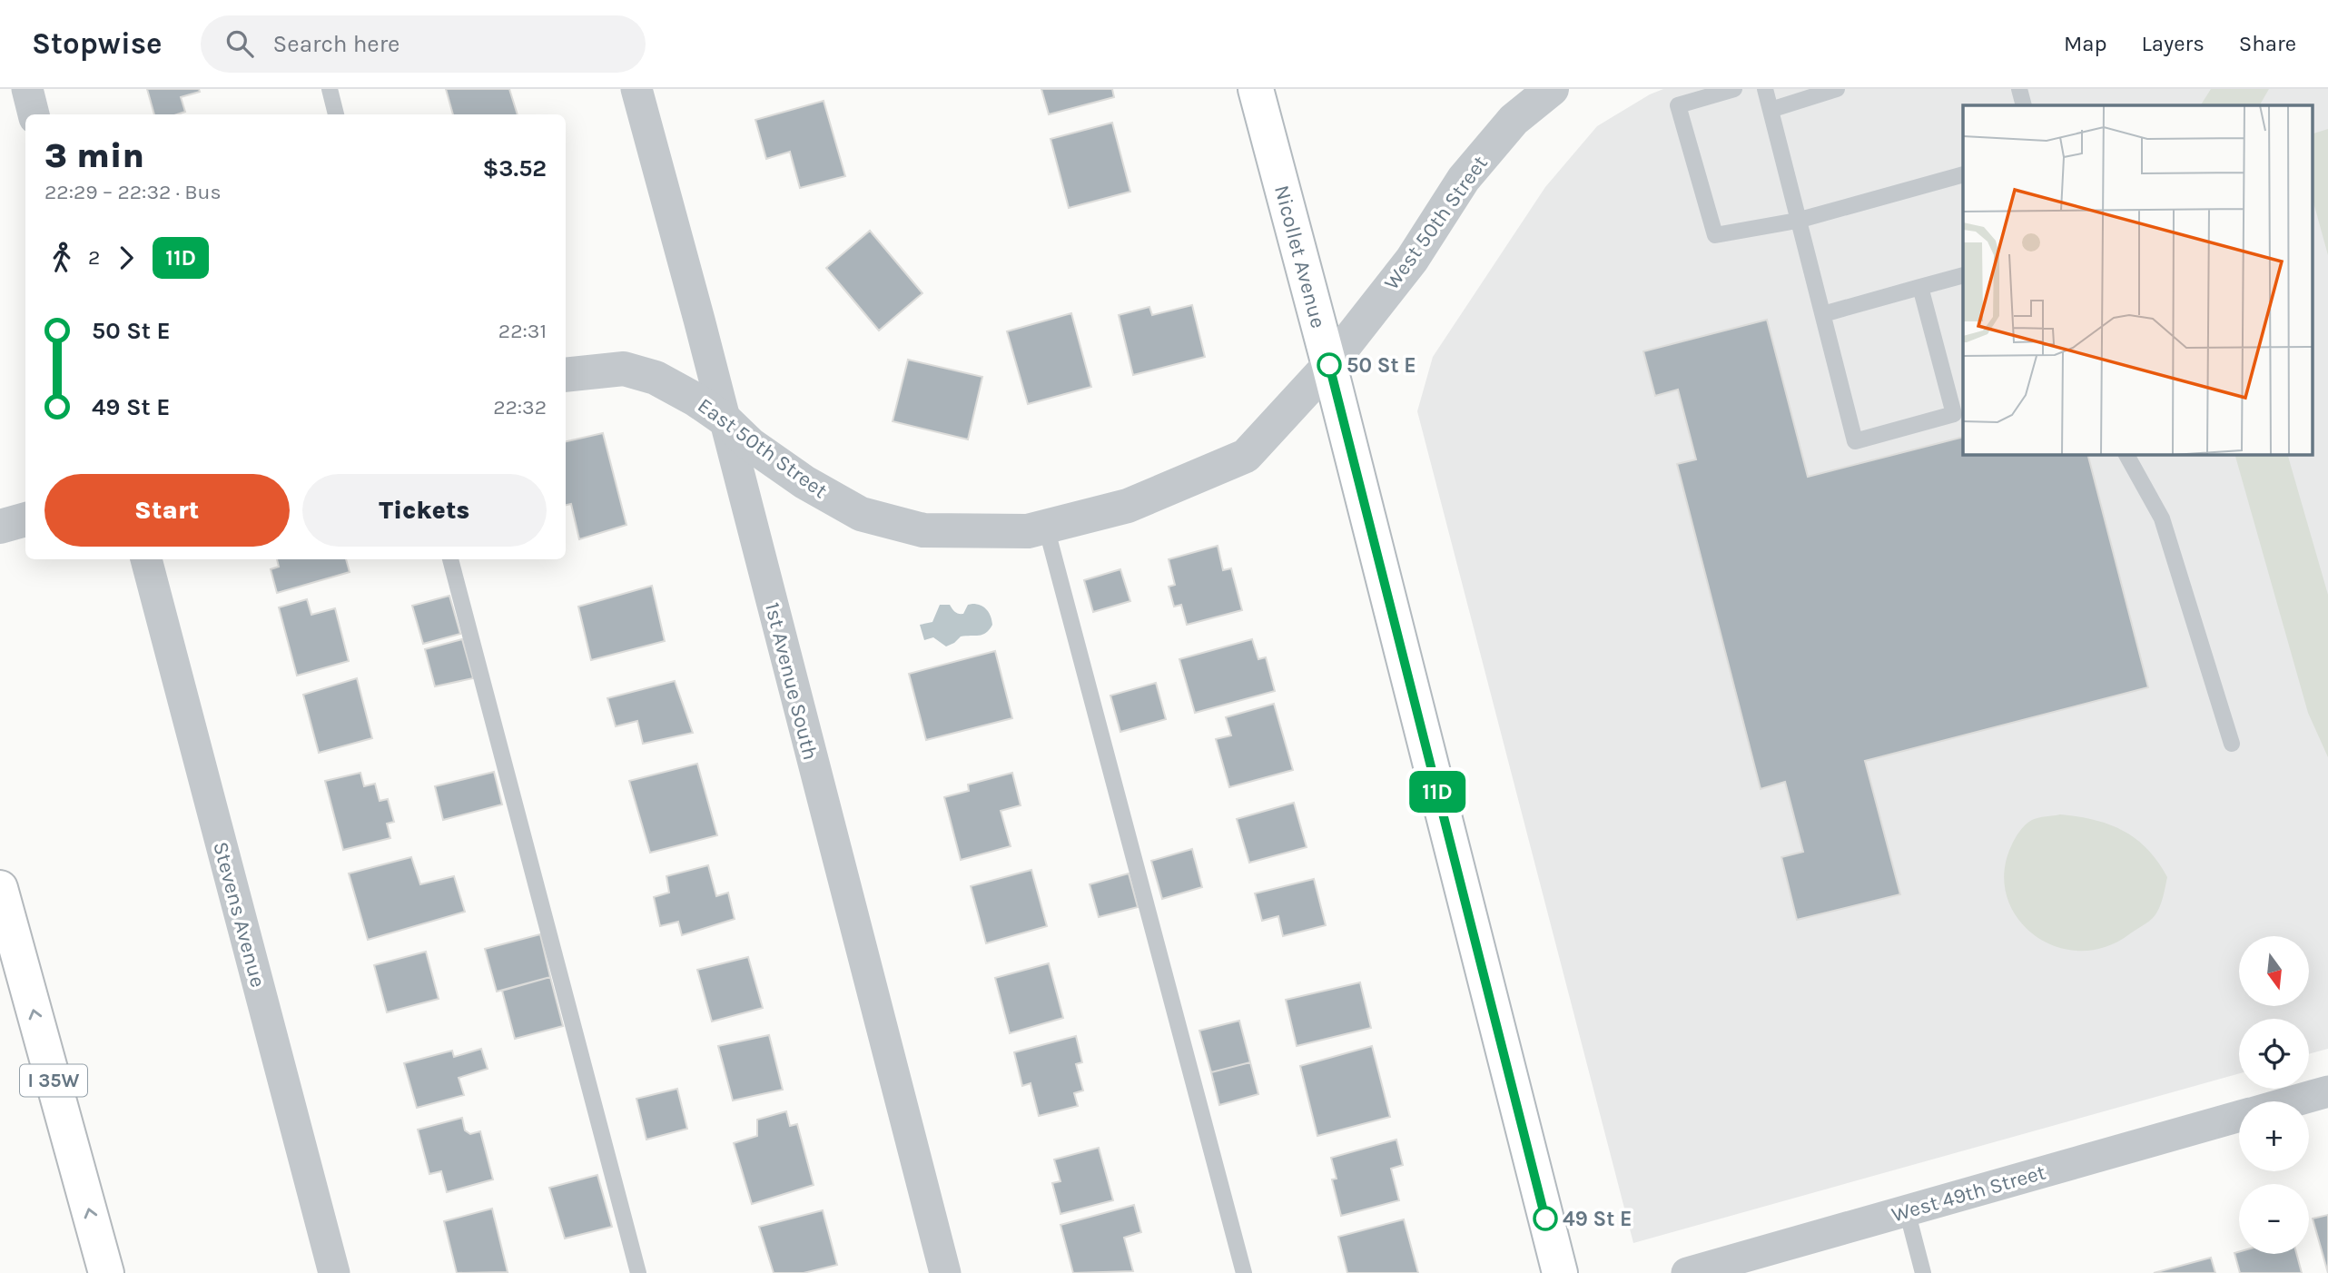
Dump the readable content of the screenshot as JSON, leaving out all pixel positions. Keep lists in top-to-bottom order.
{
  "streets": {
    "main road": ["Nicollet Avenue", "I 35W"],
    "street": [
      "West 50th Street",
      "East 50th Street",
      "1st Avenue South",
      "Stevens Avenue",
      "West 49th Street"
    ]
  },
  "crossings": [
    ["West 50th Street", "Nicollet Avenue"],
    ["West 50th Street", "East 50th Street"],
    ["Nicollet Avenue", "East 50th Street"],
    ["East 50th Street", "1st Avenue South"]
  ],
  "places": ["50 St E", "49 St E"],
  "lines": ["bus line 11D"],
  "north": "bottom",
  "page": {
    "header": "Stopwise",
    "search": "Search here",
    "nav": ["Map", "Layers", "Share"],
    "on_map": "11D",
    "heading": ["3 min", "22:29 – 22:32 · Bus", "$3.52"],
    "legs": ["2", "11D"],
    "list": [
      {
        "name": "50 St E",
        "value": "22:31"
      },
      {
        "name": "49 St E",
        "value": "22:32"
      }
    ],
    "buttons": ["Start", "Tickets"],
    "map_buttons": ["+", "−"]
  }
}
